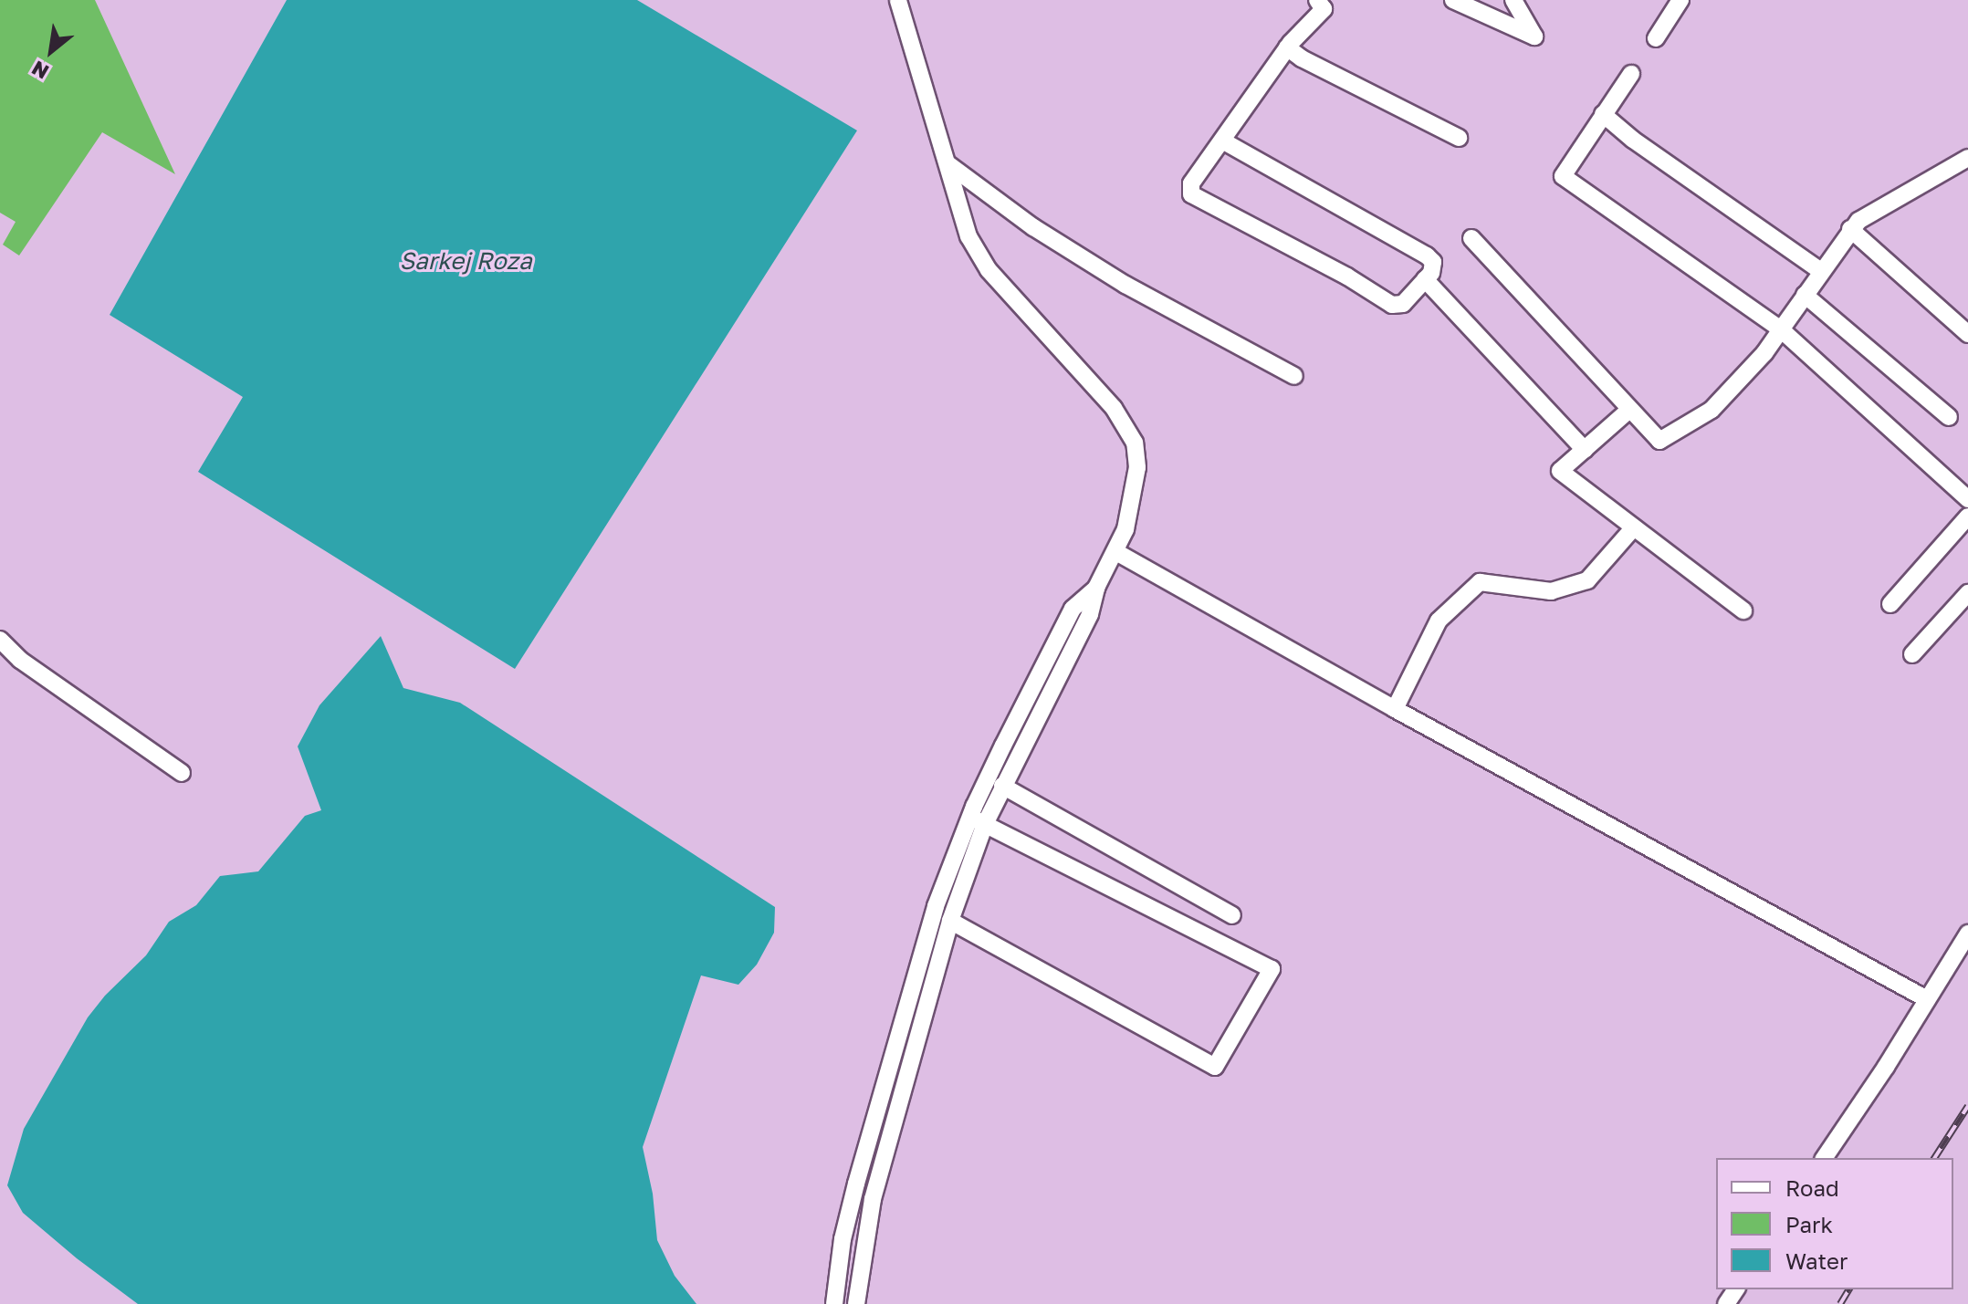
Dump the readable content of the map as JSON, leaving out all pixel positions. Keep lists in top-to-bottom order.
{
  "water": ["Sarkej Roza"],
  "legend": ["Road", "Park", "Water"],
  "north": "bottom left"
}
